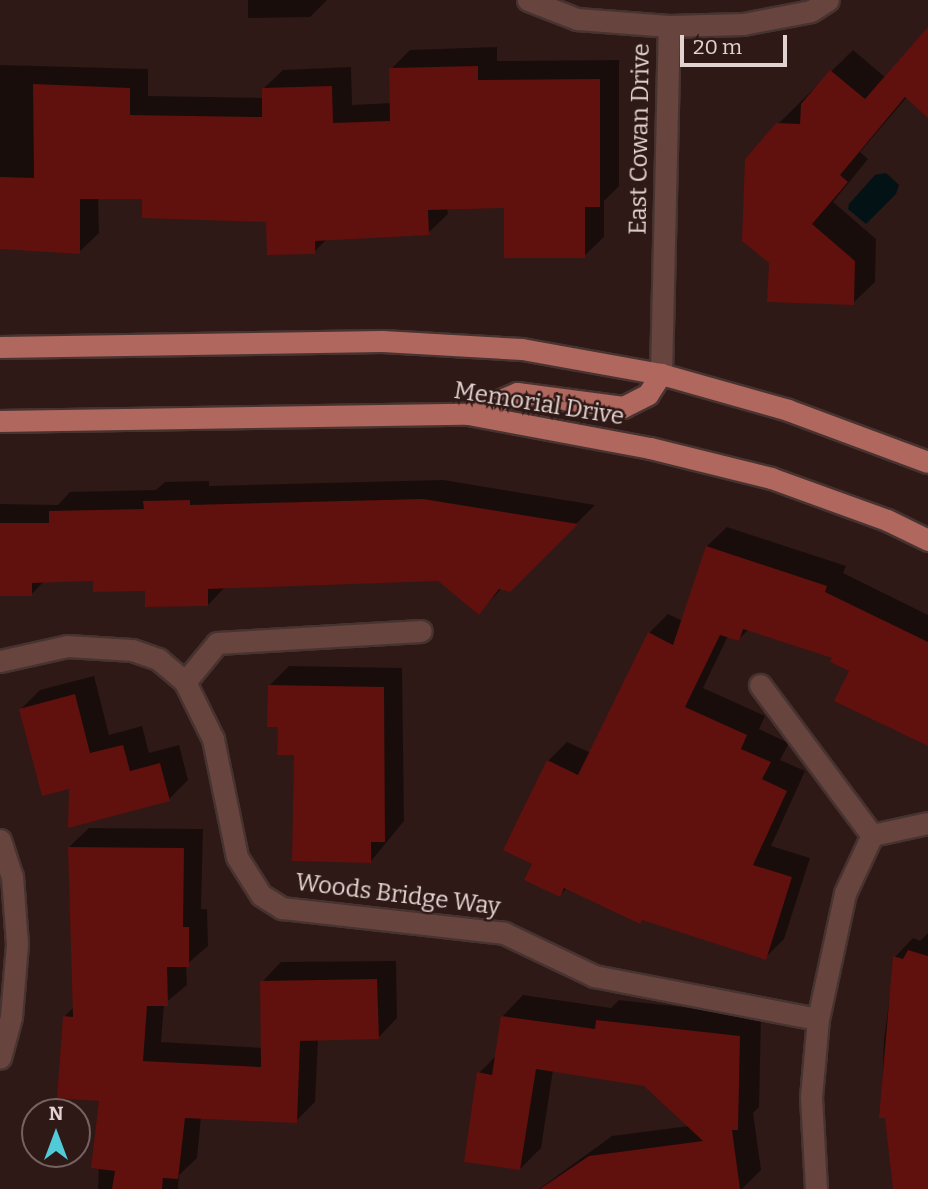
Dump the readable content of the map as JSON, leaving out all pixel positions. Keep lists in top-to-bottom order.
{
  "streets": {
    "main road": ["Memorial Drive"],
    "street": ["East Cowan Drive", "Woods Bridge Way"]
  },
  "crossings": [
    ["East Cowan Drive", "Memorial Drive"]
  ],
  "scale_bar": "20 m",
  "north": "top"
}
